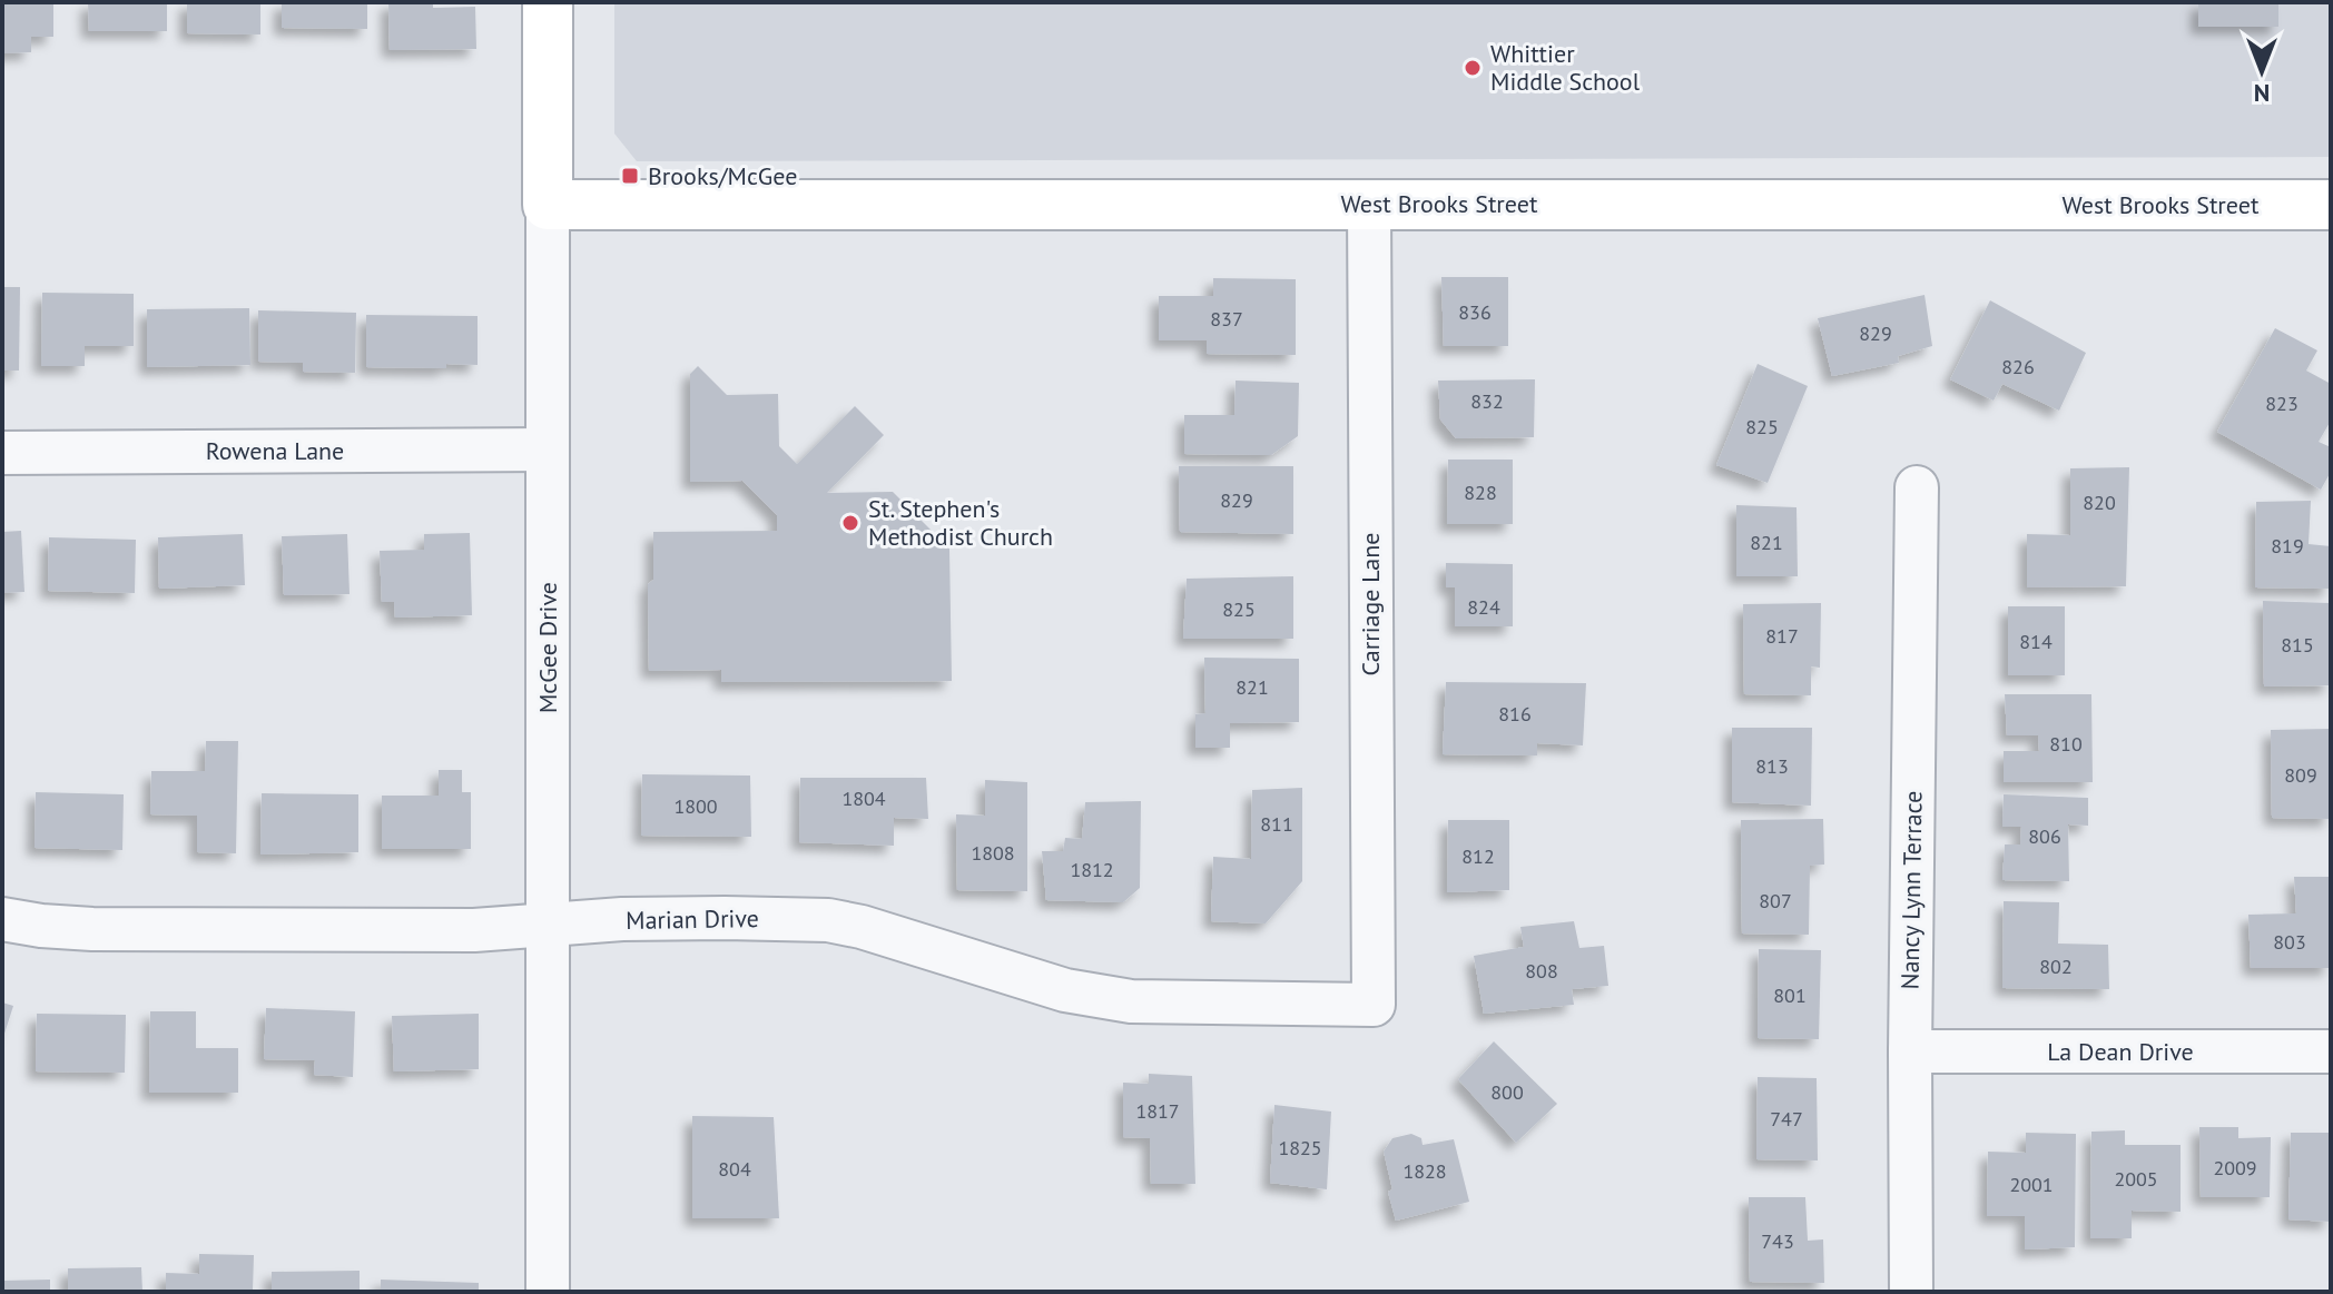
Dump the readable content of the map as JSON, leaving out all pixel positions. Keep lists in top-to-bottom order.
{
  "streets": {
    "street": [
      "West Brooks Street",
      "Rowena Lane",
      "Carriage Lane",
      "McGee Drive",
      "Nancy Lynn Terrace",
      "Marian Drive",
      "La Dean Drive"
    ]
  },
  "crossings": [
    ["West Brooks Street", "Carriage Lane"],
    ["West Brooks Street", "McGee Drive"],
    ["Rowena Lane", "McGee Drive"],
    ["Carriage Lane", "Marian Drive"],
    ["McGee Drive", "Marian Drive"],
    ["Nancy Lynn Terrace", "La Dean Drive"]
  ],
  "places": {
    "other": ["Whittier Middle School", "St. Stephen's Methodist Church"],
    "transit": ["Brooks/McGee"]
  },
  "house_numbers": [
    "836",
    "837",
    "829",
    "826",
    "832",
    "823",
    "825",
    "828",
    "829",
    "820",
    "821",
    "819",
    "824",
    "825",
    "817",
    "814",
    "815",
    "821",
    "816",
    "810",
    "813",
    "809",
    "1804",
    "1800",
    "811",
    "806",
    "1808",
    "812",
    "1812",
    "807",
    "803",
    "802",
    "808",
    "801",
    "800",
    "1817",
    "747",
    "1825",
    "2009",
    "804",
    "1828",
    "2005",
    "2001",
    "743"
  ],
  "north": "bottom"
}
